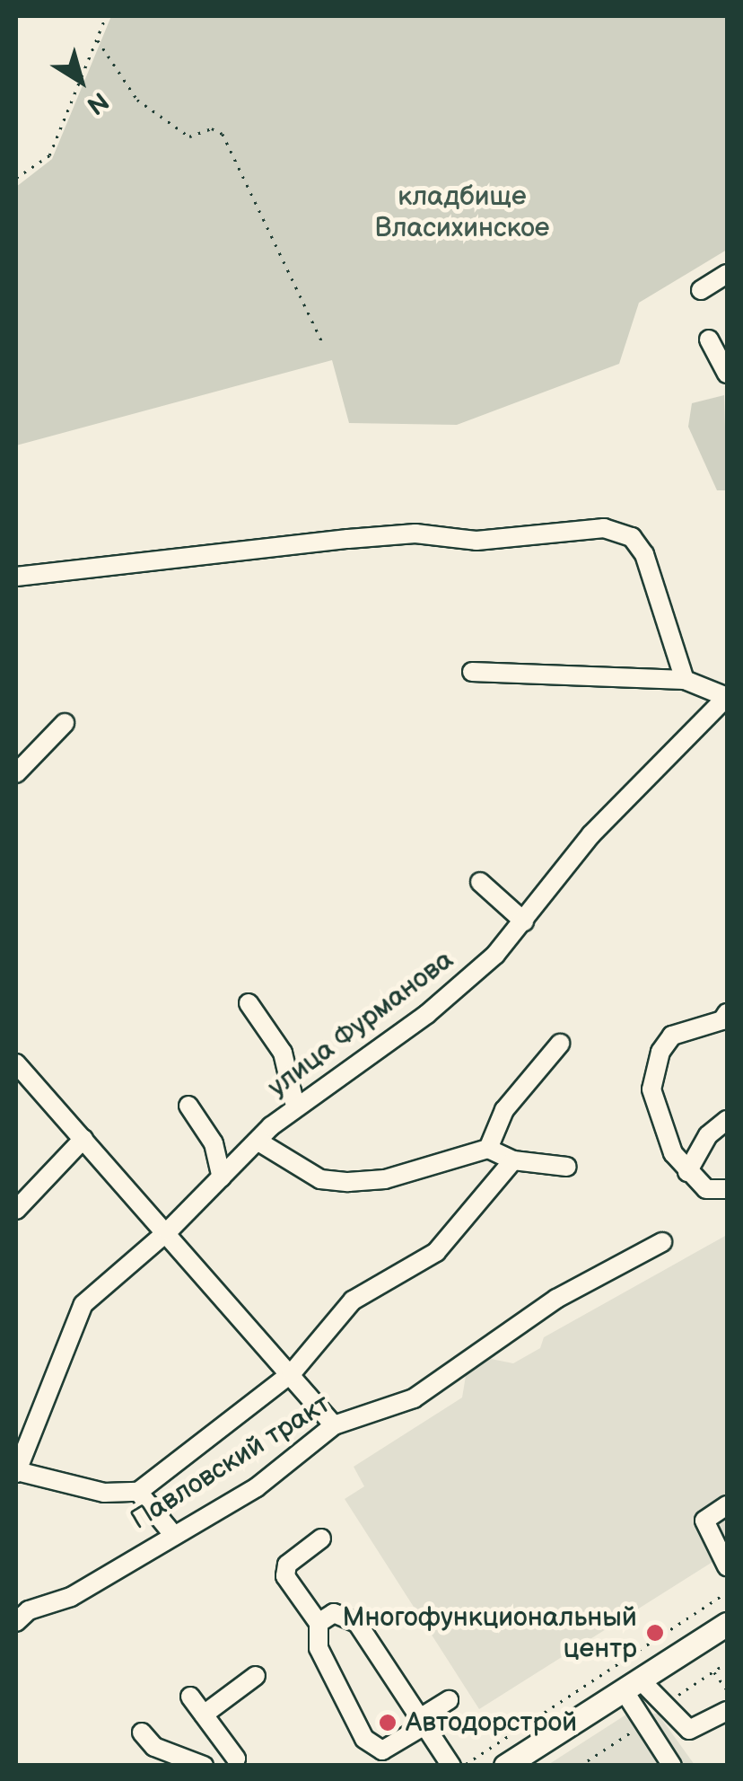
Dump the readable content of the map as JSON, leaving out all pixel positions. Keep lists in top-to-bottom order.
{
  "streets": {
    "street": ["улица Фурманова", "Павловский тракт"]
  },
  "parks": ["кладбище Власихинское"],
  "places": ["Многофункциональный центр", "Автодорстрой"],
  "north": "bottom right"
}
